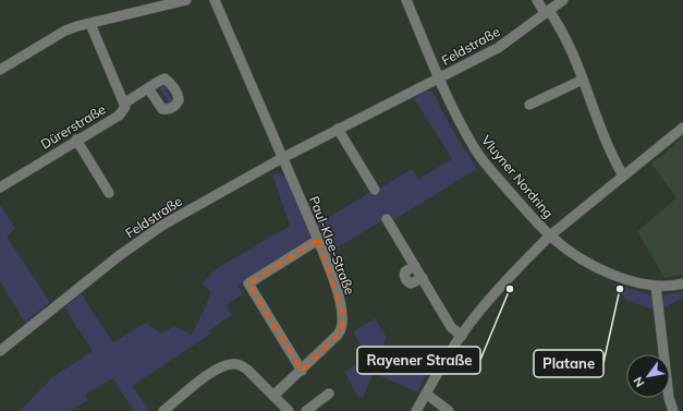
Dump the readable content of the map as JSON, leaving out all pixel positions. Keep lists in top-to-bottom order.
{
  "streets": {
    "street": [
      "Feldstraße",
      "Dürerstraße",
      "Vluyner Nordring",
      "Paul-Klee-Straße"
    ]
  },
  "crossings": [
    ["Feldstraße", "Vluyner Nordring"],
    ["Feldstraße", "Paul-Klee-Straße"]
  ],
  "places": ["Rayener Straße", "Platane"],
  "north": "bottom left"
}
